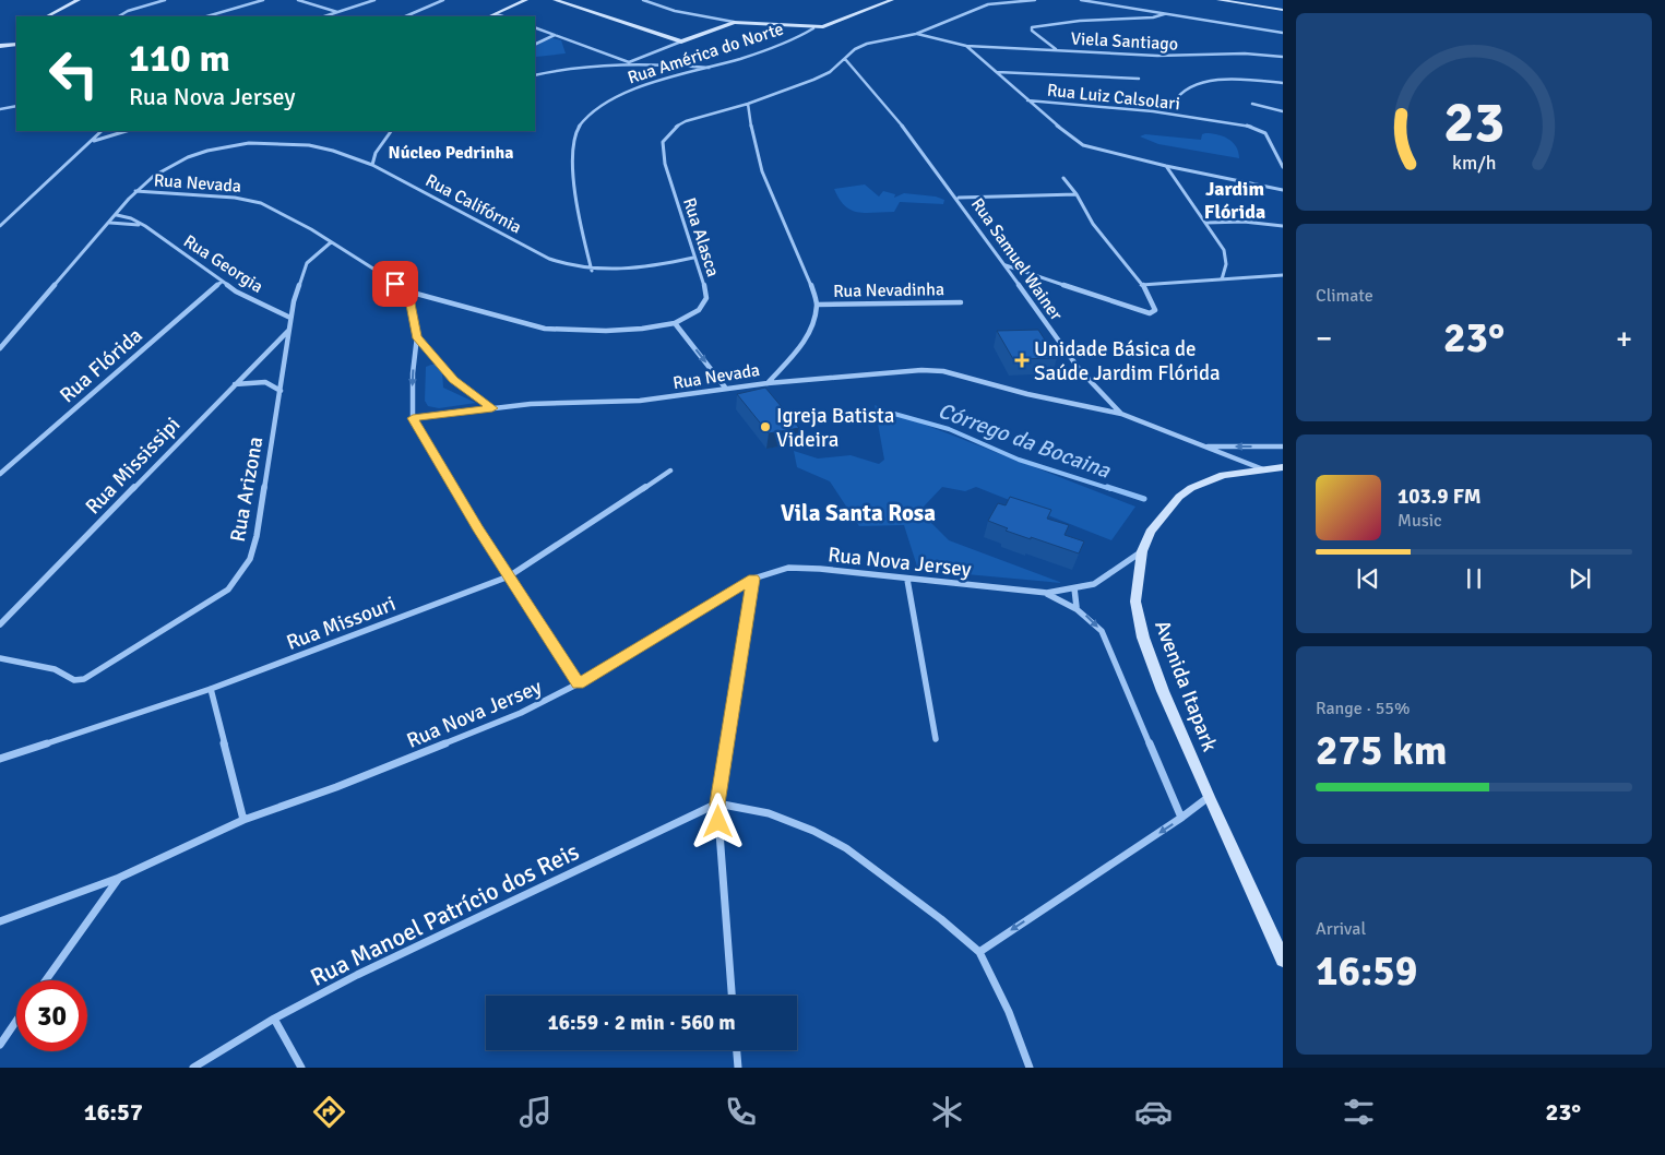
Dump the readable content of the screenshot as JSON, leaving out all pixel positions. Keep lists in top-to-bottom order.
{
  "streets": {
    "street": [
      "Viela Santiago",
      "Rua América do Norte",
      "Rua Luiz Calsolari",
      "Rua Nevada",
      "Rua Califórnia",
      "Rua Alasca",
      "Rua Samuel Wainer",
      "Rua Georgia",
      "Rua Nevadinha",
      "Rua Flórida",
      "Rua Mississipi",
      "Rua Arizona",
      "Rua Nova Jersey",
      "Rua Missouri",
      "Avenida Itapark",
      "Rua Manoel Patrício dos Reis"
    ]
  },
  "crossings": [
    ["Rua América do Norte", "Rua Califórnia"],
    ["Rua Nevada", "Rua Califórnia"],
    ["Rua Nevada", "Rua Alasca"],
    ["Rua Nevada", "Rua Nevadinha"],
    ["Rua Nevada", "Rua Arizona"],
    ["Rua Califórnia", "Rua Alasca"],
    ["Rua Califórnia", "Rua Georgia"],
    ["Rua Alasca", "Rua Samuel Wainer"],
    ["Rua Samuel Wainer", "Avenida Itapark"],
    ["Rua Georgia", "Rua Flórida"],
    ["Rua Georgia", "Rua Arizona"],
    ["Rua Mississipi", "Rua Arizona"],
    ["Rua Nova Jersey", "Avenida Itapark"]
  ],
  "districts": ["Núcleo Pedrinha", "Jardim Flórida", "Vila Santa Rosa"],
  "water": ["Córrego da Bocaina"],
  "places": {
    "health": ["Unidade Básica de Saúde Jardim Flórida"],
    "other": ["Igreja Batista Videira"]
  },
  "page": {
    "turn": ["110 m", "Rua Nova Jersey"],
    "tile": [
      "Climate",
      ["Range · 55%", "275 km"],
      ["Arrival", "16:59"]
    ],
    "heat": ["−", "23°", "+"],
    "song": ["103.9 FM", "Music"],
    "limit": "30",
    "trip": "16:59 · 2 min · 560 m",
    "tabs": ["16:57", "23°"],
    "gauge": ["23", "km/h"]
  }
}
